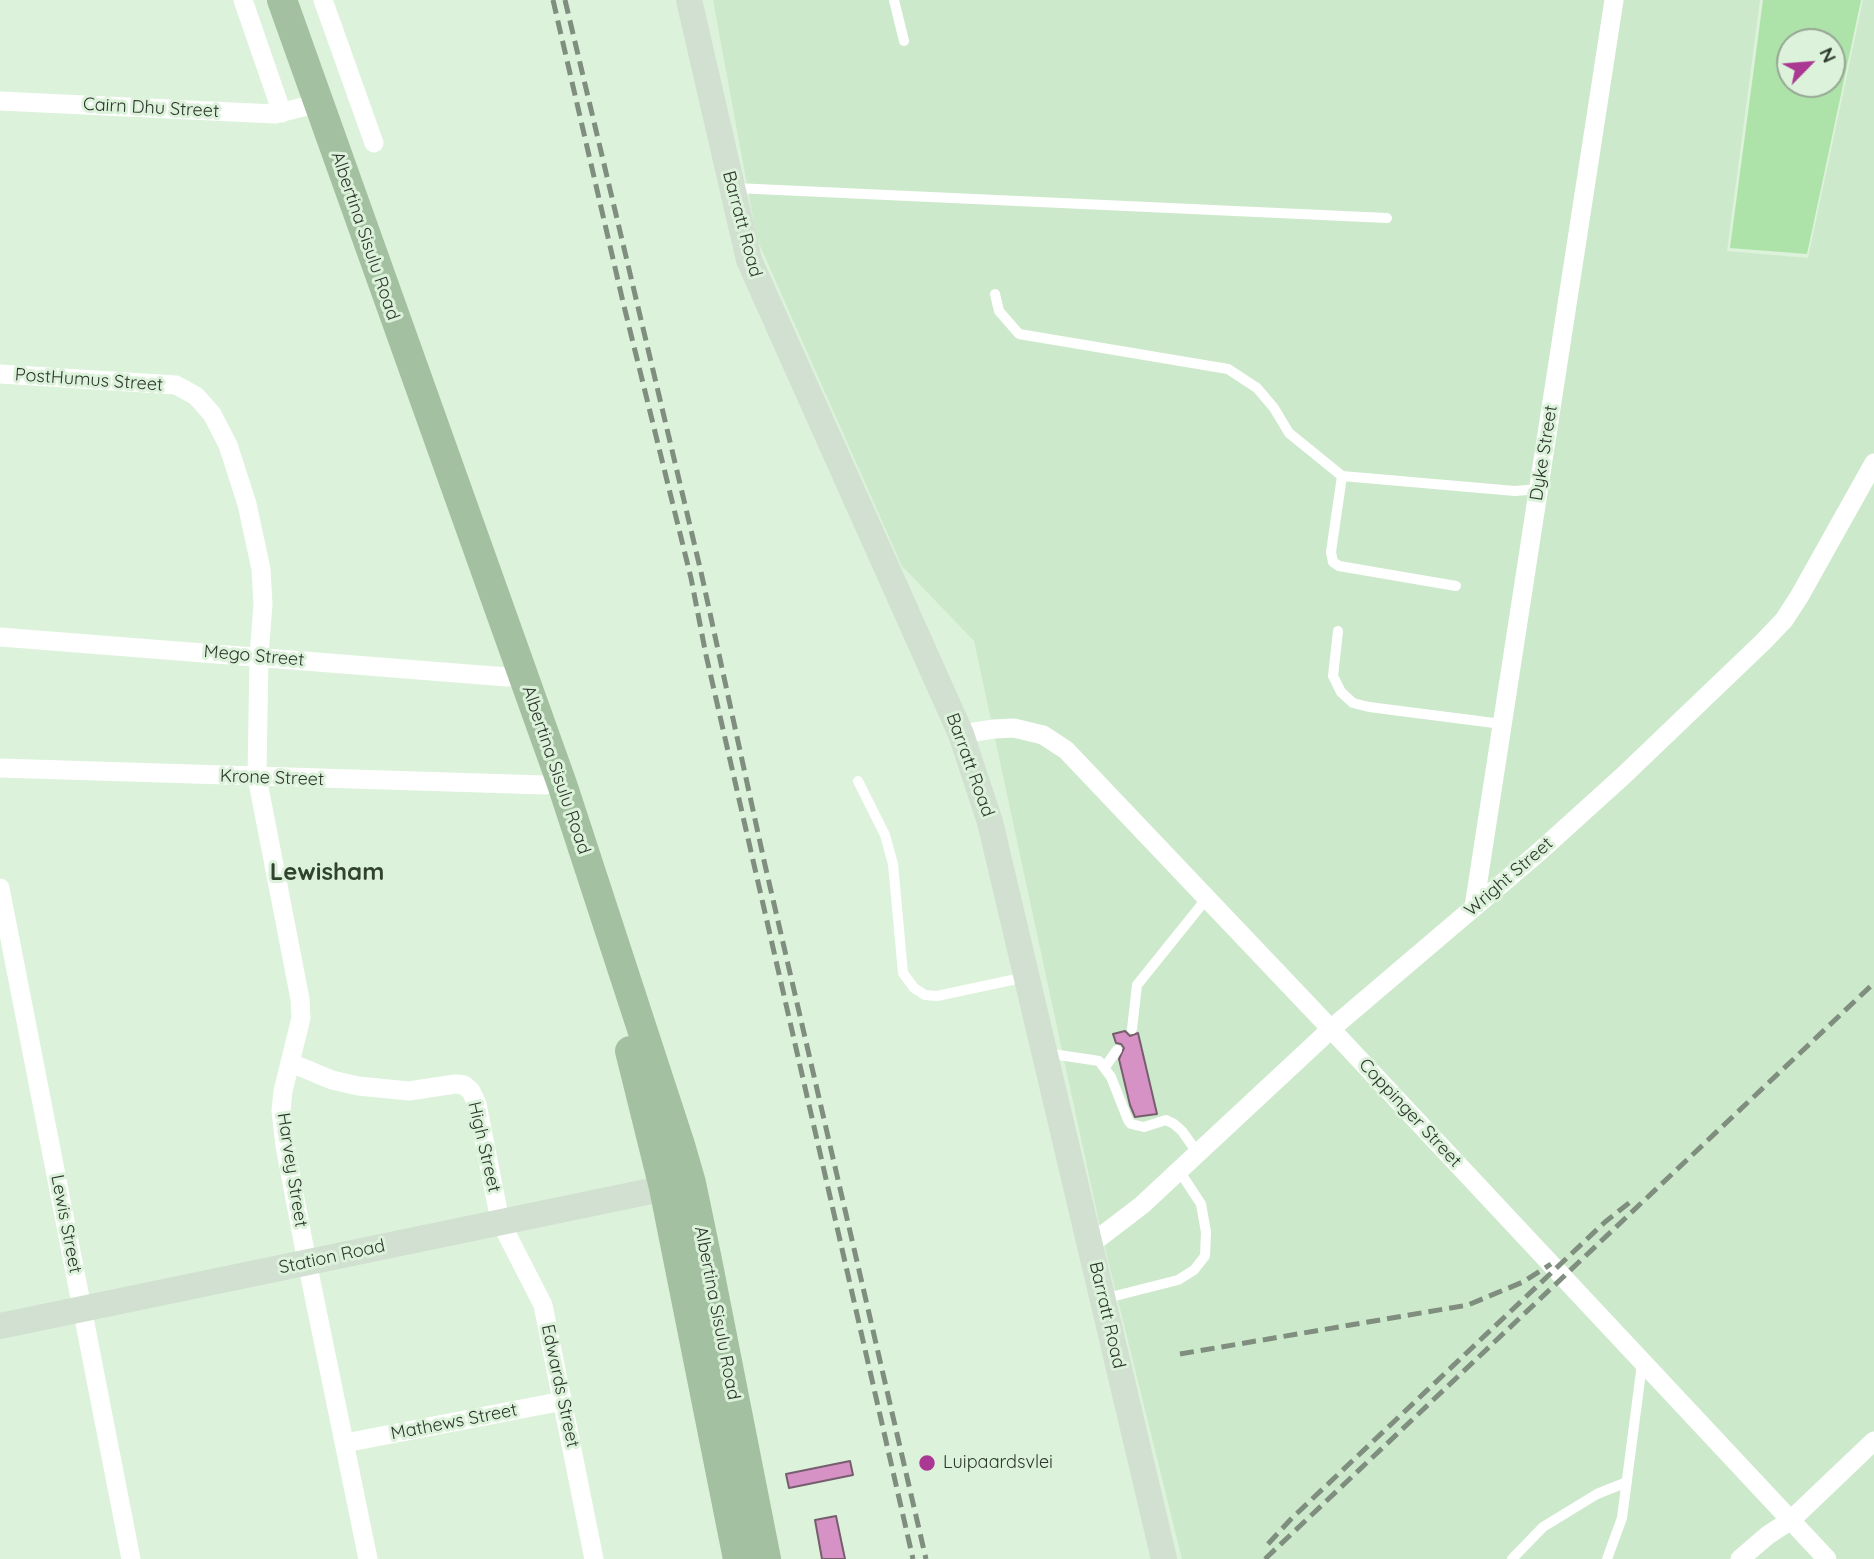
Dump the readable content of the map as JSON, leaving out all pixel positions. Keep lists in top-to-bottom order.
{
  "streets": {
    "main road": ["Barratt Road", "Albertina Sisulu Road", "Station Road"],
    "street": [
      "Cairn Dhu Street",
      "PostHumus Street",
      "Dyke Street",
      "Mego Street",
      "Krone Street",
      "Wright Street",
      "Coppinger Street",
      "High Street",
      "Harvey Street",
      "Lewis Street",
      "Edwards Street",
      "Mathews Street"
    ]
  },
  "crossings": [
    ["Cairn Dhu Street", "Albertina Sisulu Road"],
    ["Barratt Road", "Wright Street"],
    ["Barratt Road", "Coppinger Street"],
    ["Albertina Sisulu Road", "Mego Street"],
    ["Albertina Sisulu Road", "Krone Street"],
    ["Albertina Sisulu Road", "Station Road"],
    ["PostHumus Street", "Mego Street"],
    ["PostHumus Street", "Harvey Street"],
    ["Dyke Street", "Wright Street"],
    ["Mego Street", "Harvey Street"],
    ["Krone Street", "Harvey Street"],
    ["Wright Street", "Coppinger Street"],
    ["High Street", "Harvey Street"],
    ["High Street", "Station Road"],
    ["High Street", "Edwards Street"],
    ["Harvey Street", "Station Road"],
    ["Harvey Street", "Mathews Street"],
    ["Lewis Street", "Station Road"],
    ["Station Road", "Edwards Street"],
    ["Edwards Street", "Mathews Street"]
  ],
  "districts": ["Lewisham"],
  "places": ["Luipaardsvlei"],
  "north": "top right"
}
